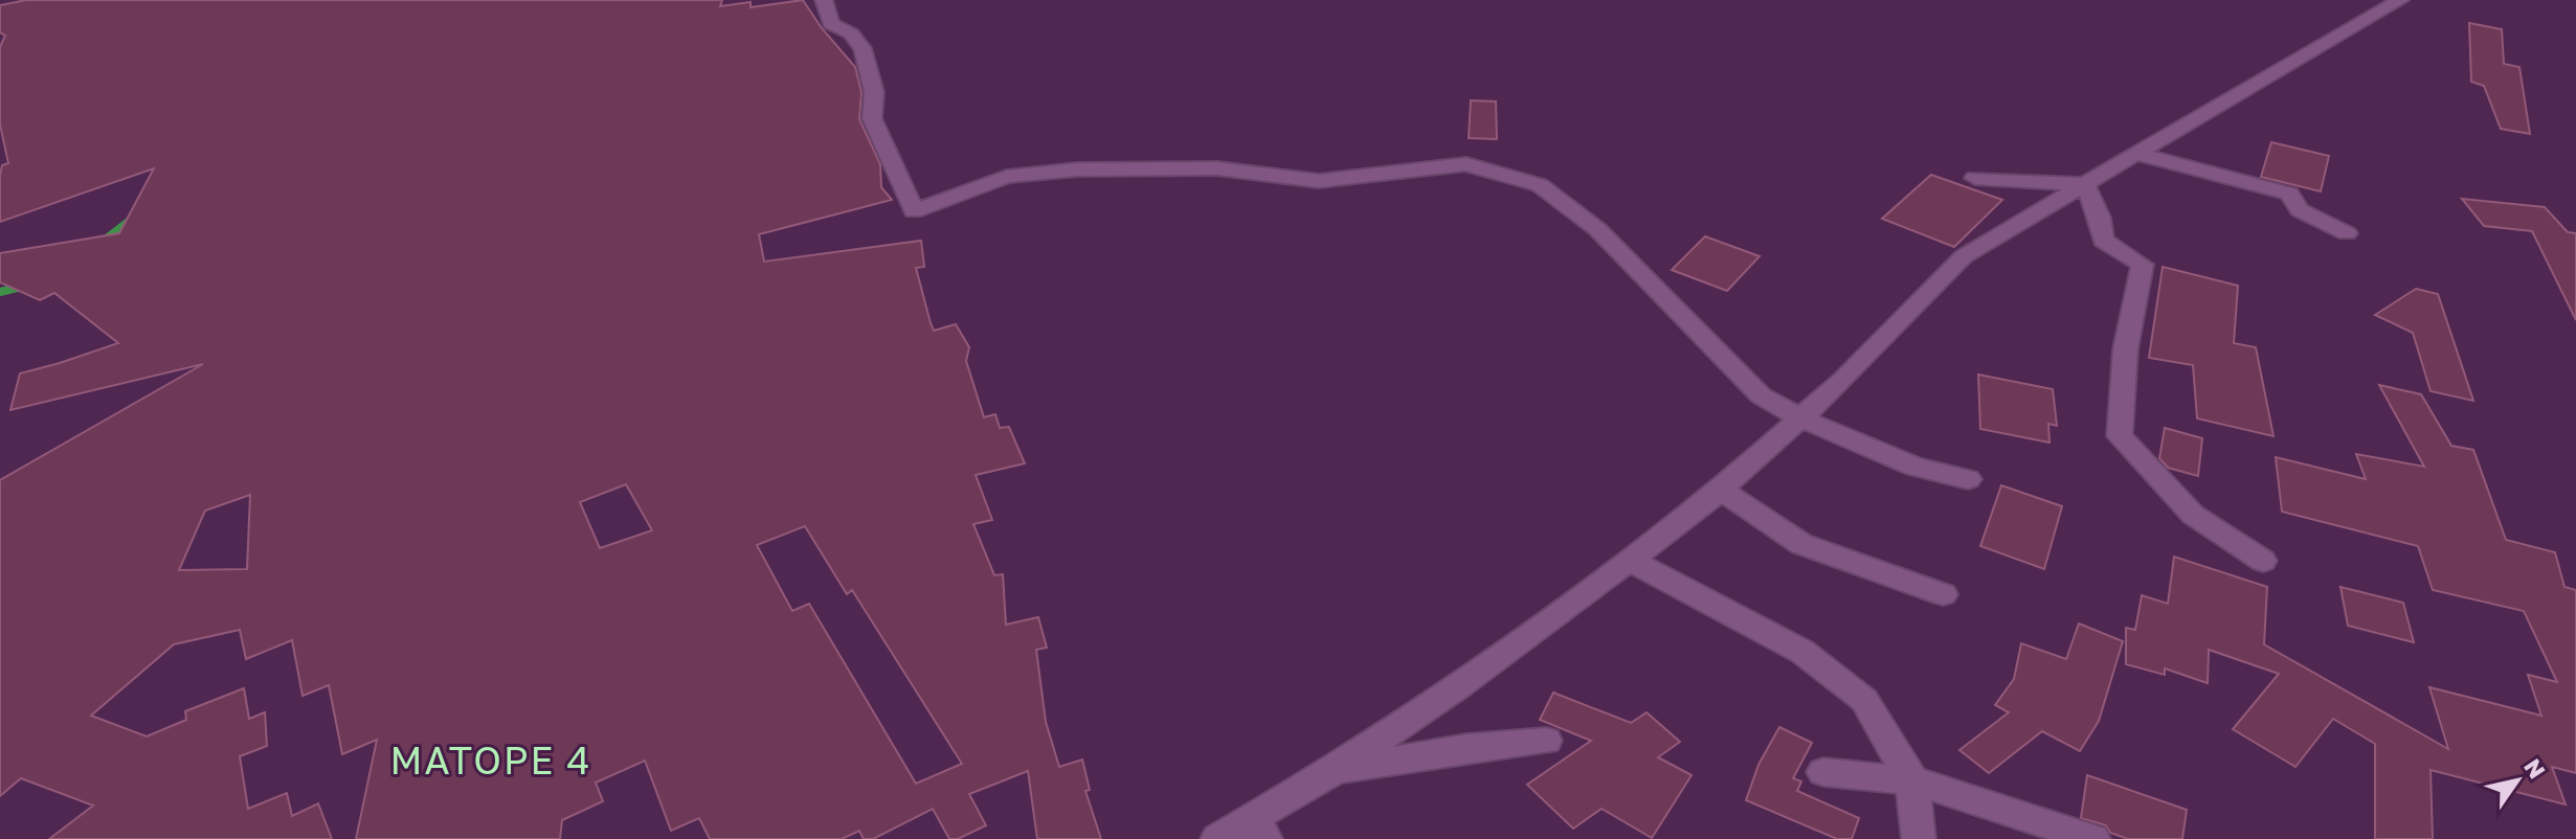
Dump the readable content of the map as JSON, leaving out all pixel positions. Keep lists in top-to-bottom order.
{
  "districts": ["MATOPE 4"],
  "north": "top right"
}
